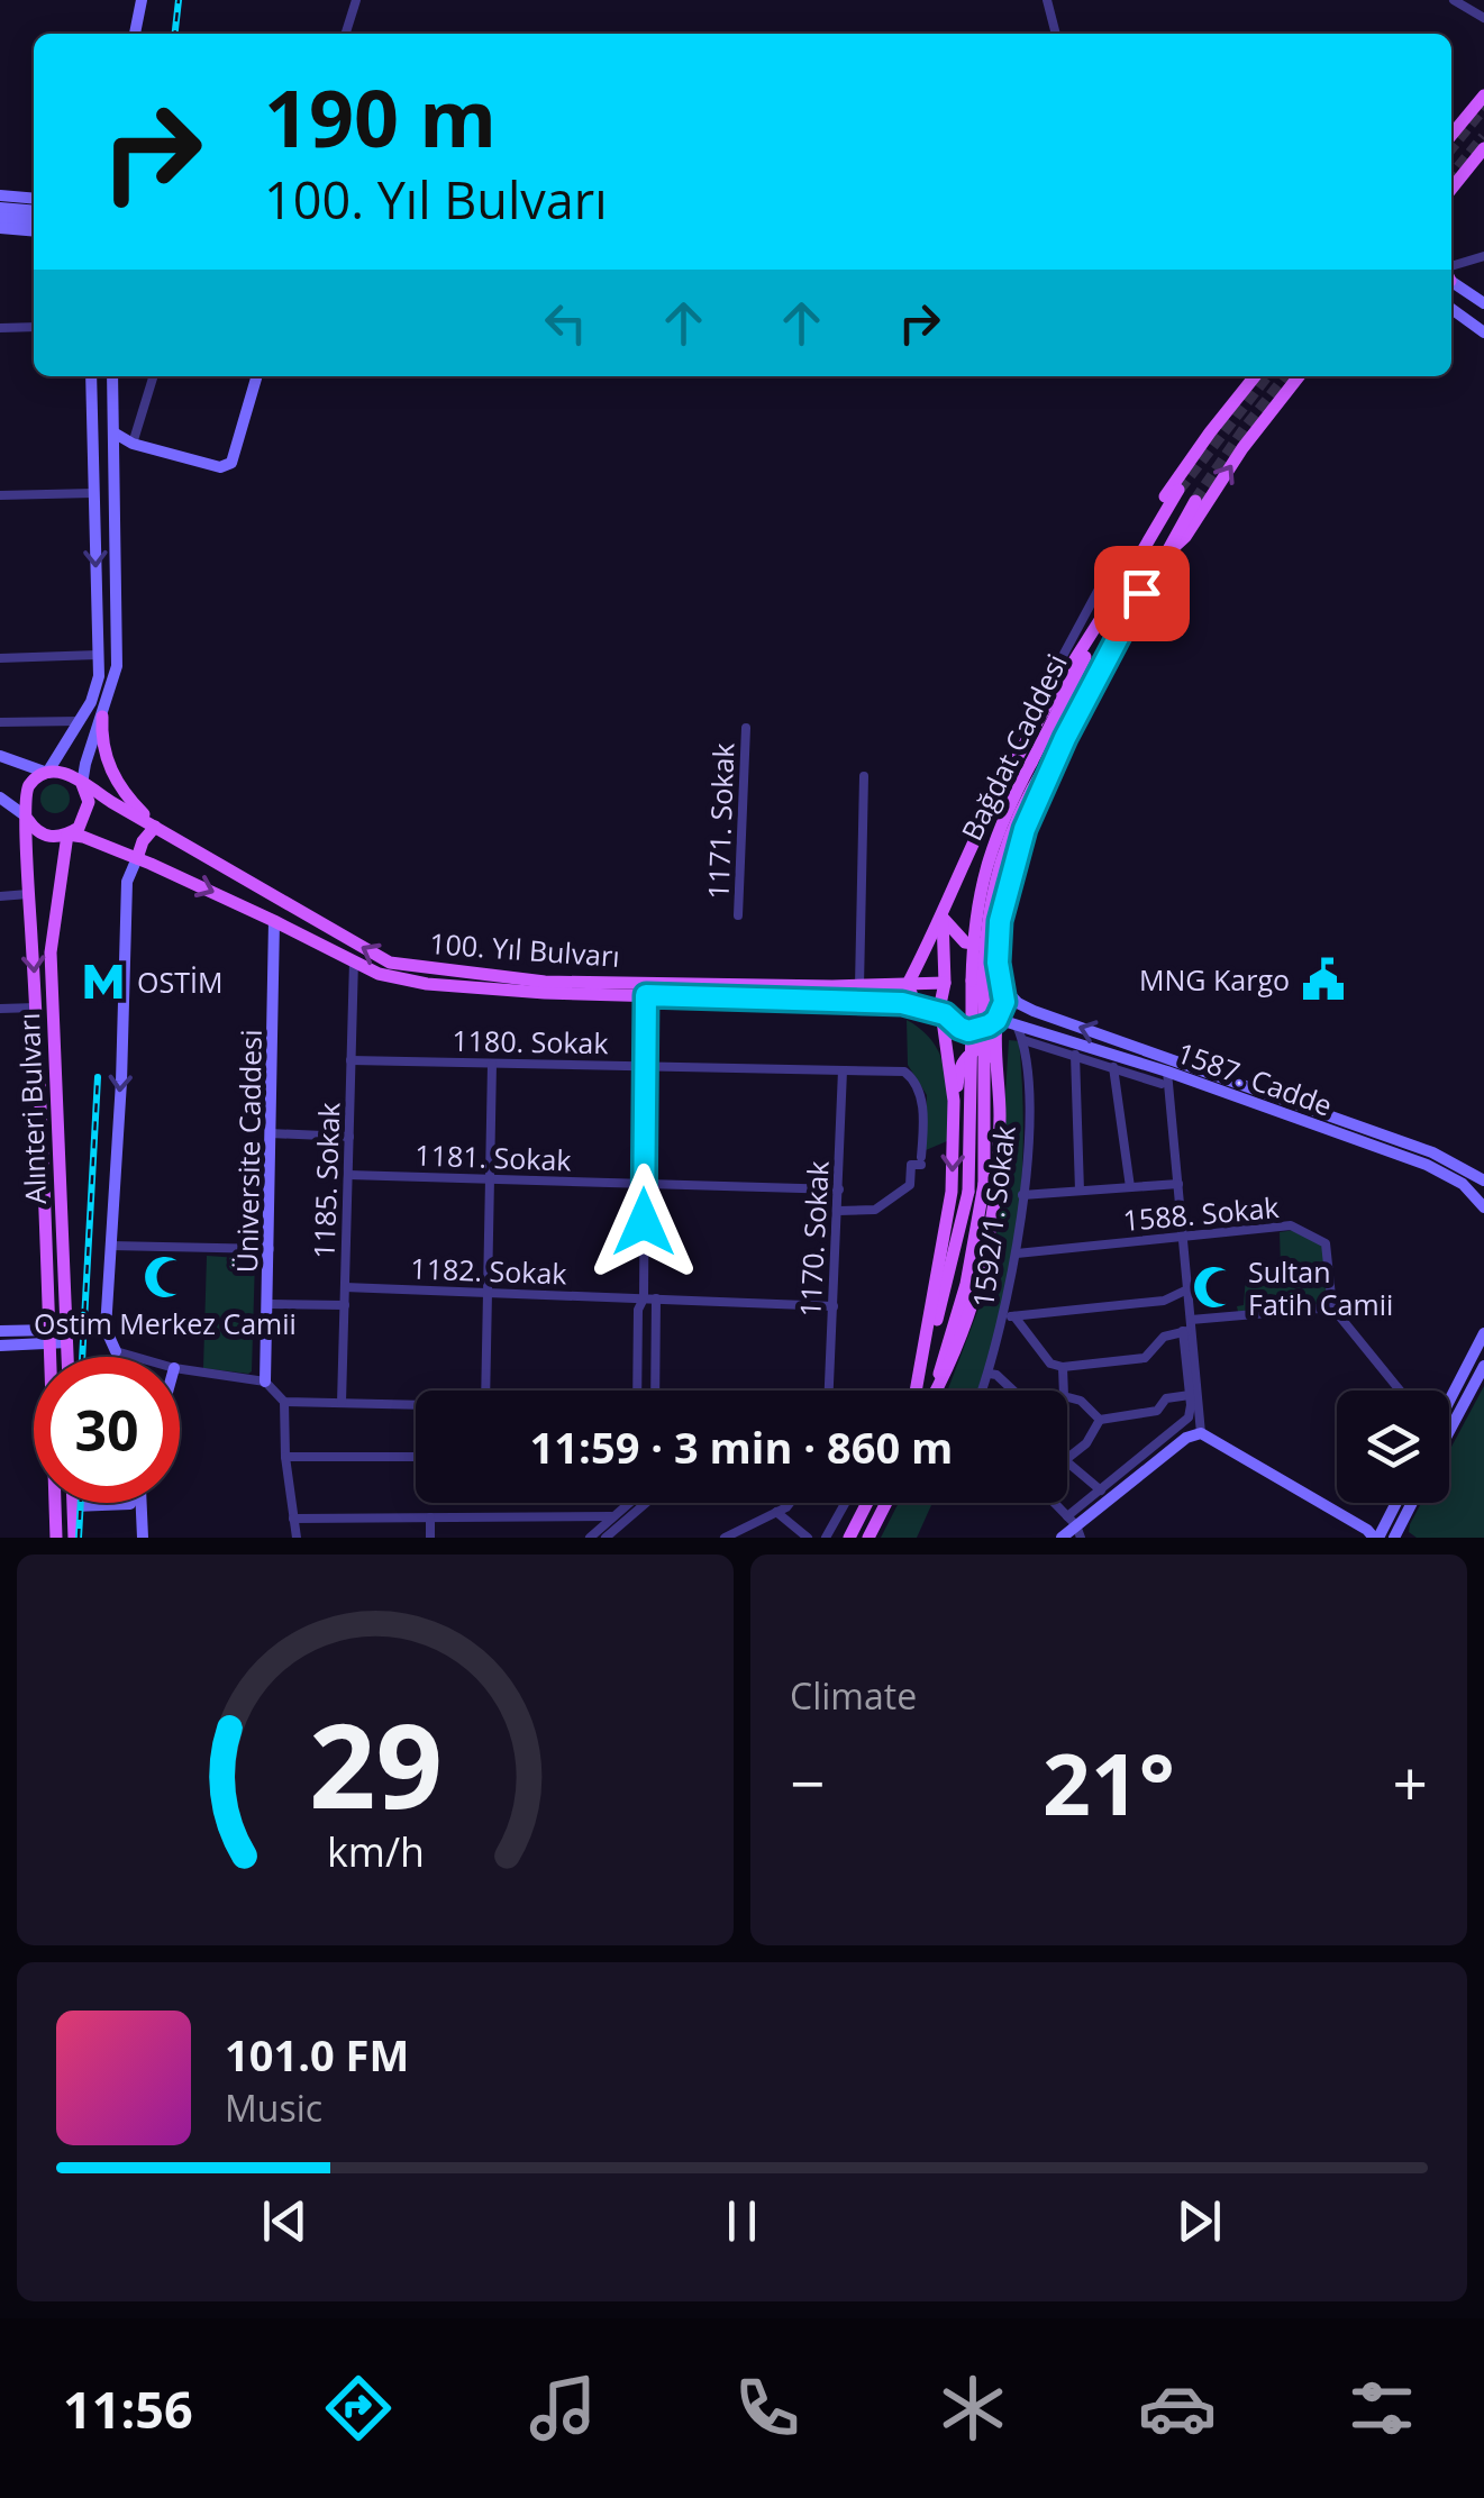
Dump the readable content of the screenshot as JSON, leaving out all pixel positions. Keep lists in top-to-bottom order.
{
  "streets": {
    "main road": [
      "Bağdat Caddesi",
      "100. Yıl Bulvarı",
      "1587. Cadde",
      "Alınteri Bulvarı",
      "Üniversite Caddesi"
    ],
    "street": [
      "1171. Sokak",
      "1180. Sokak",
      "1181. Sokak",
      "1185. Sokak",
      "1588. Sokak",
      "1592/1. Sokak",
      "1170. Sokak",
      "1182. Sokak"
    ]
  },
  "crossings": [
    ["Bağdat Caddesi", "100. Yıl Bulvarı"],
    ["Bağdat Caddesi", "1587. Cadde"],
    ["100. Yıl Bulvarı", "1587. Cadde"],
    ["100. Yıl Bulvarı", "Alınteri Bulvarı"],
    ["100. Yıl Bulvarı", "Üniversite Caddesi"],
    ["100. Yıl Bulvarı", "1185. Sokak"],
    ["1180. Sokak", "1185. Sokak"],
    ["1180. Sokak", "1170. Sokak"],
    ["1587. Cadde", "1592/1. Sokak"],
    ["1181. Sokak", "1185. Sokak"],
    ["1181. Sokak", "1170. Sokak"],
    ["1185. Sokak", "1182. Sokak"],
    ["1588. Sokak", "1592/1. Sokak"],
    ["1170. Sokak", "1182. Sokak"]
  ],
  "places": {
    "public building": ["MNG Kargo"],
    "metro station": ["OSTİM"],
    "mosque": ["Ostim Merkez Camii", "Sultan Fatih Camii"]
  },
  "page": {
    "turn": ["190 m", "100. Yıl Bulvarı"],
    "limit": "30",
    "trip": "11:59 · 3 min · 860 m",
    "tile": "Climate",
    "heat": ["−", "21°", "+"],
    "song": ["101.0 FM", "Music"],
    "tabs": "11:56",
    "gauge": ["29", "km/h"]
  }
}
